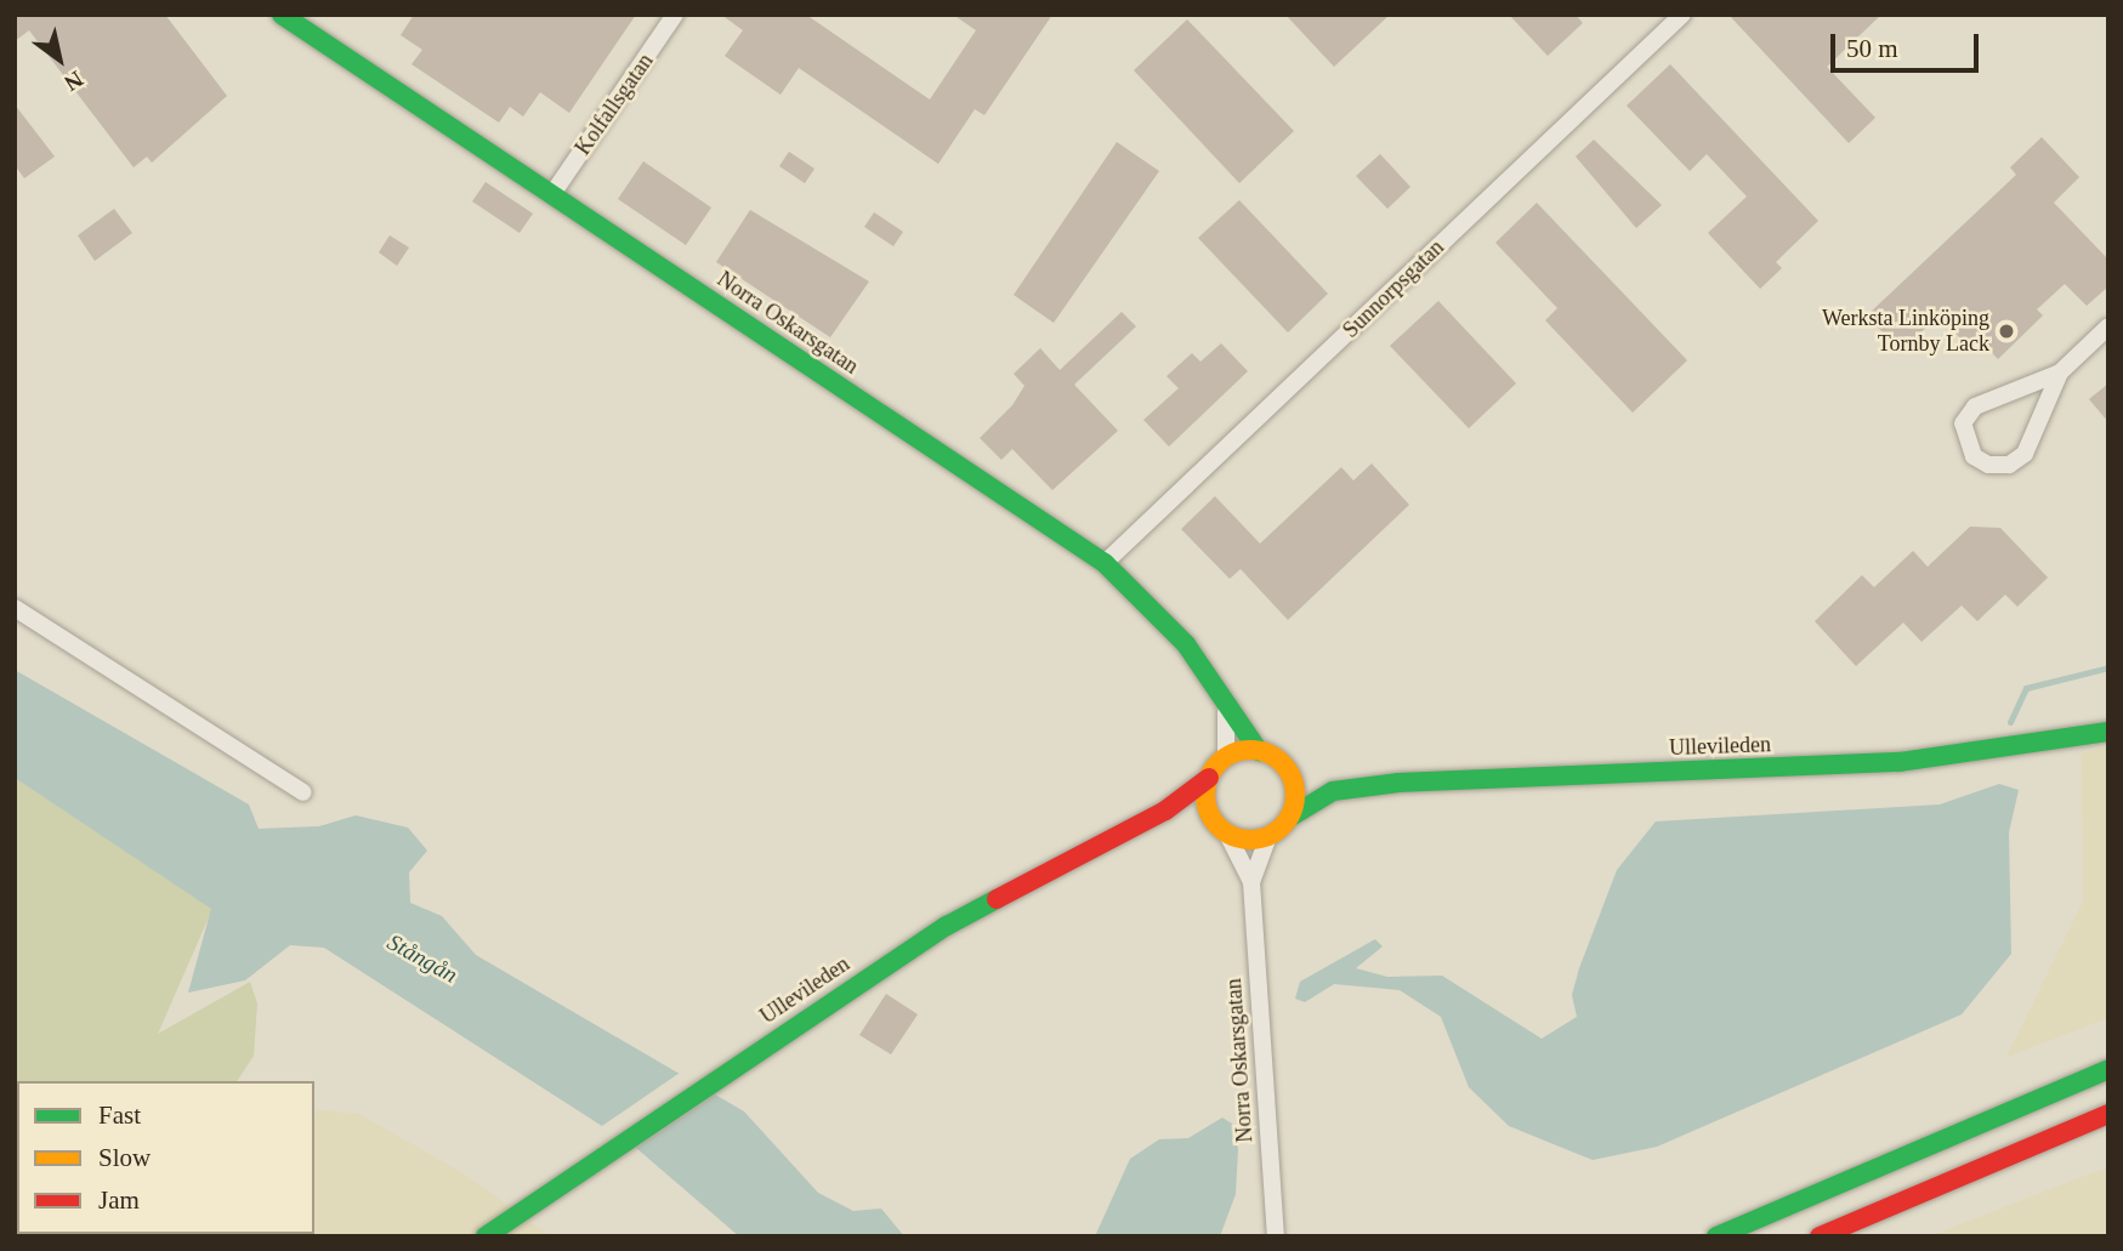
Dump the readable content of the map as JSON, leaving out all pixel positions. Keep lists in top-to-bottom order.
{
  "streets": {
    "main road": ["Norra Oskarsgatan", "Ullevileden"],
    "street": ["Kolfallsgatan", "Sunnorpsgatan"]
  },
  "crossings": [
    ["Kolfallsgatan", "Norra Oskarsgatan"],
    ["Sunnorpsgatan", "Norra Oskarsgatan"],
    ["Norra Oskarsgatan", "Ullevileden"]
  ],
  "water": ["Stångån"],
  "places": ["Werksta Linköping Tornby Lack"],
  "legend": ["Fast", "Slow", "Jam"],
  "scale_bar": "50 m",
  "north": "bottom right"
}
